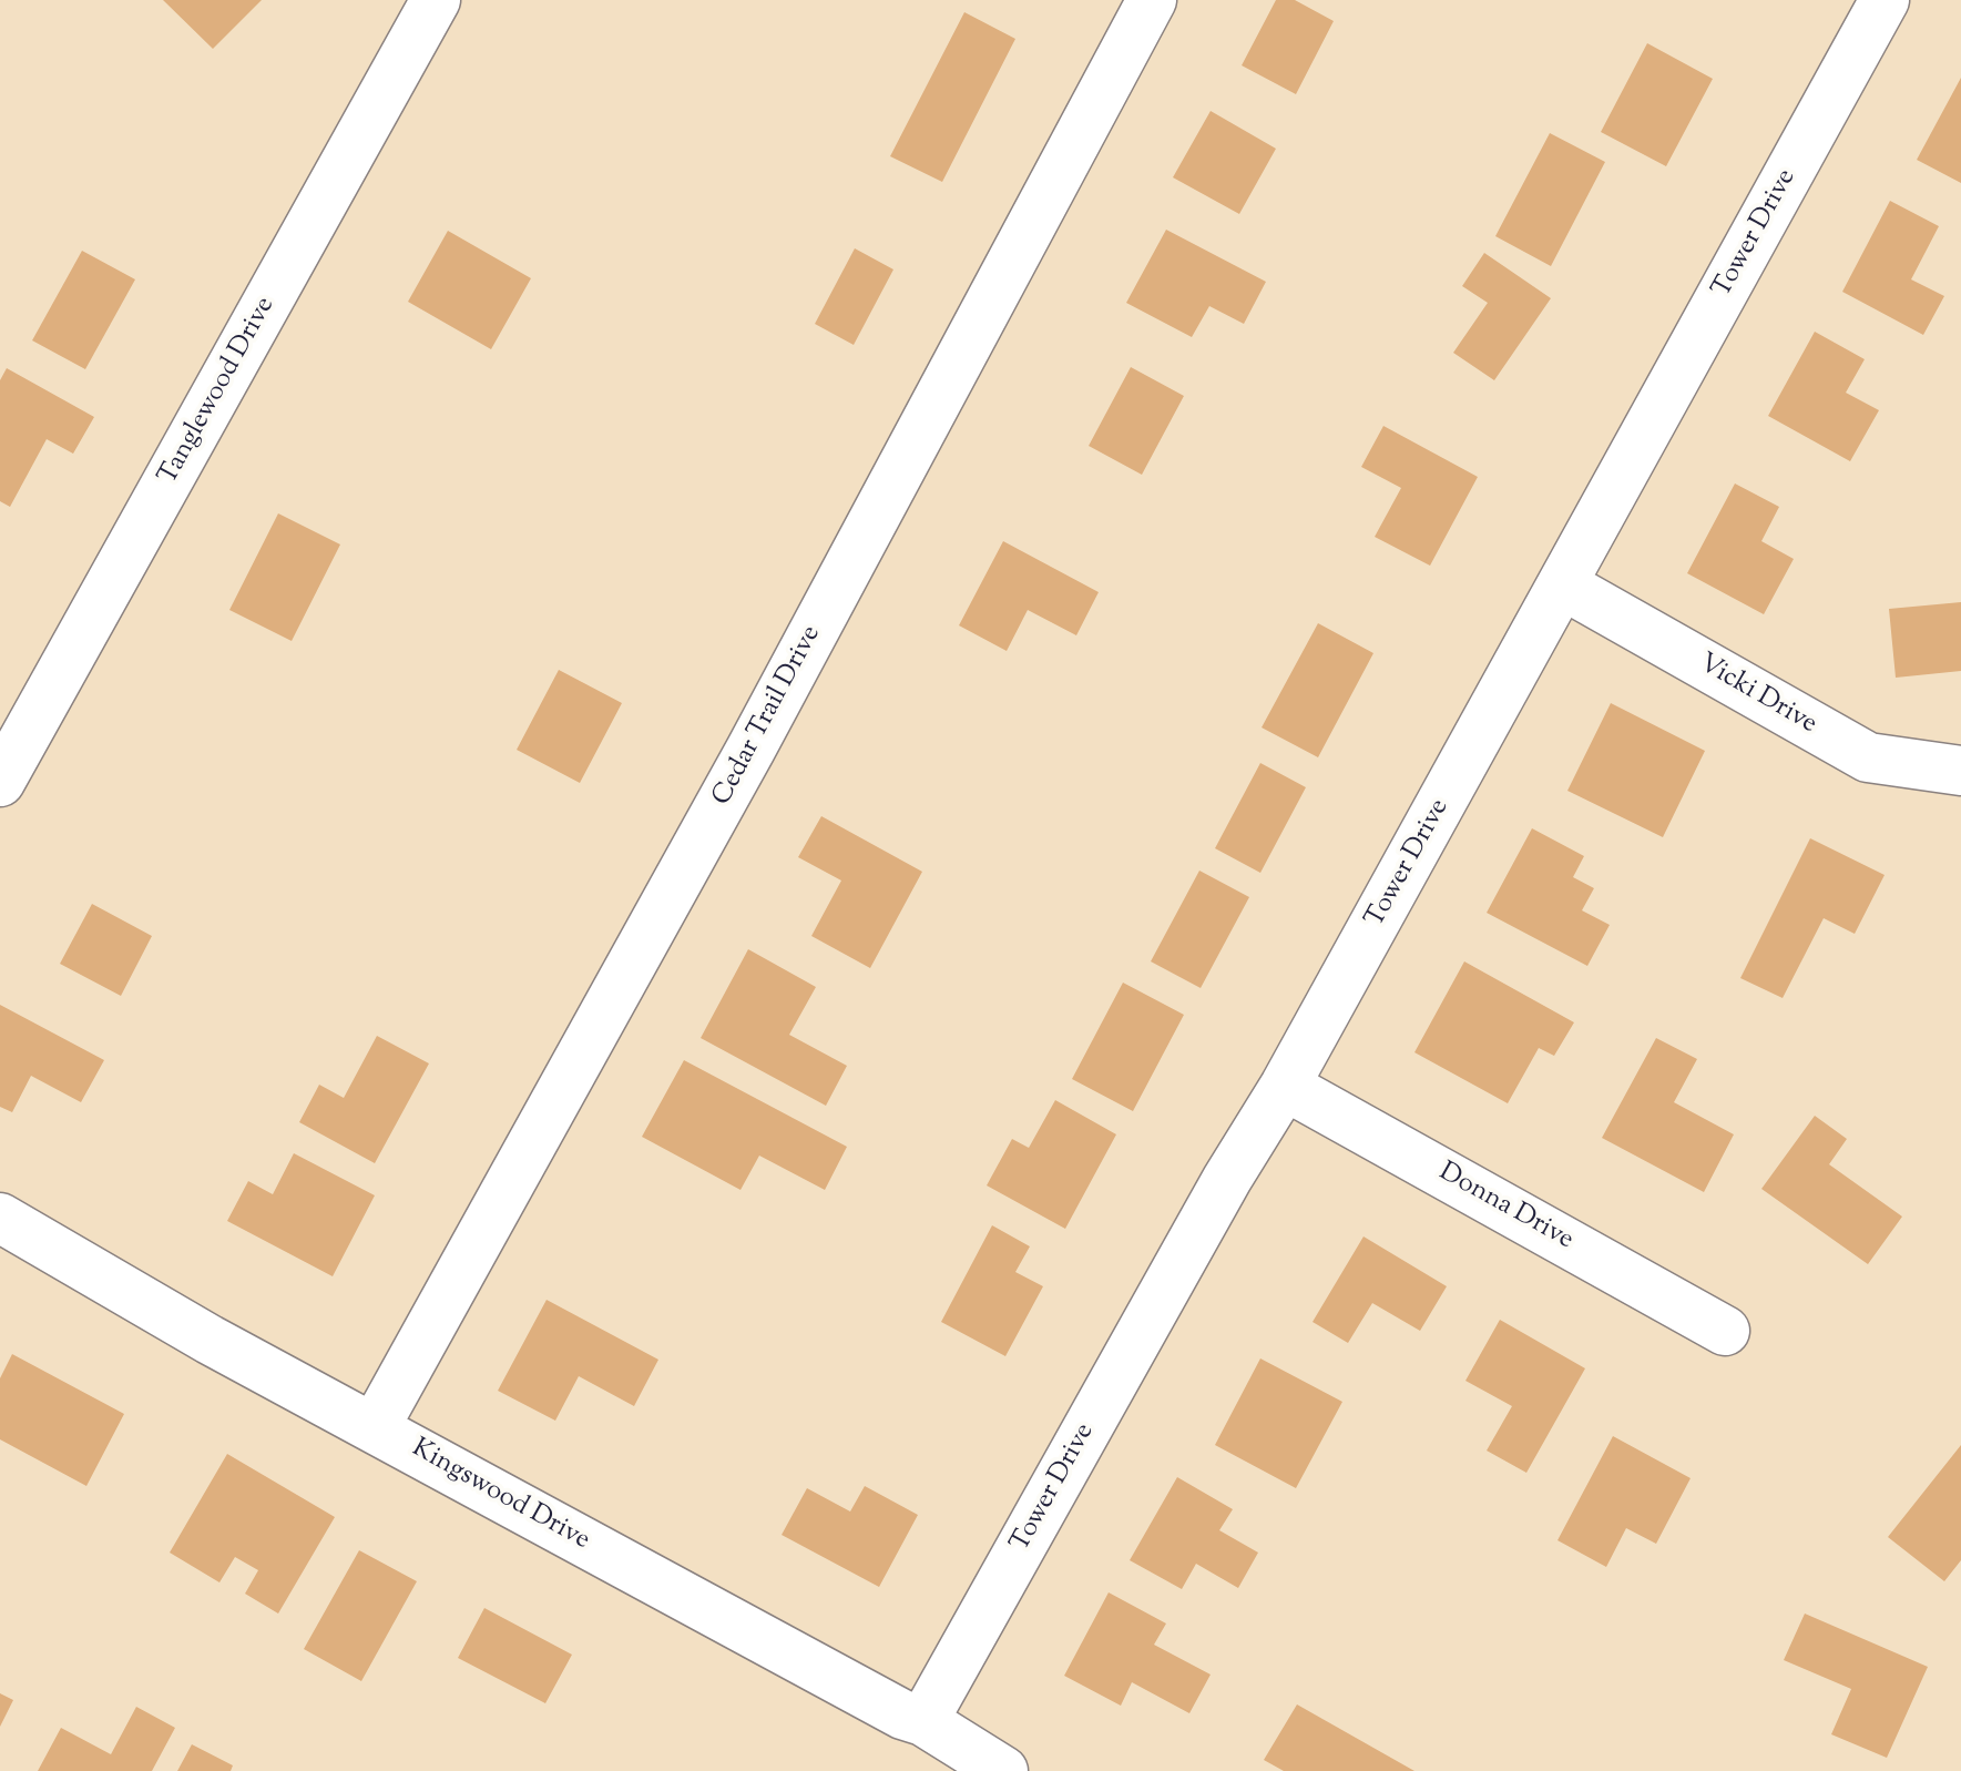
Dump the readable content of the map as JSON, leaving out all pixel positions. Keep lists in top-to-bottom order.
{
  "streets": {
    "street": [
      "Tower Drive",
      "Tanglewood Drive",
      "Vicki Drive",
      "Cedar Trail Drive",
      "Donna Drive",
      "Kingswood Drive"
    ]
  },
  "crossings": [
    ["Tower Drive", "Vicki Drive"],
    ["Tower Drive", "Donna Drive"],
    ["Tower Drive", "Kingswood Drive"],
    ["Cedar Trail Drive", "Kingswood Drive"]
  ]
}
